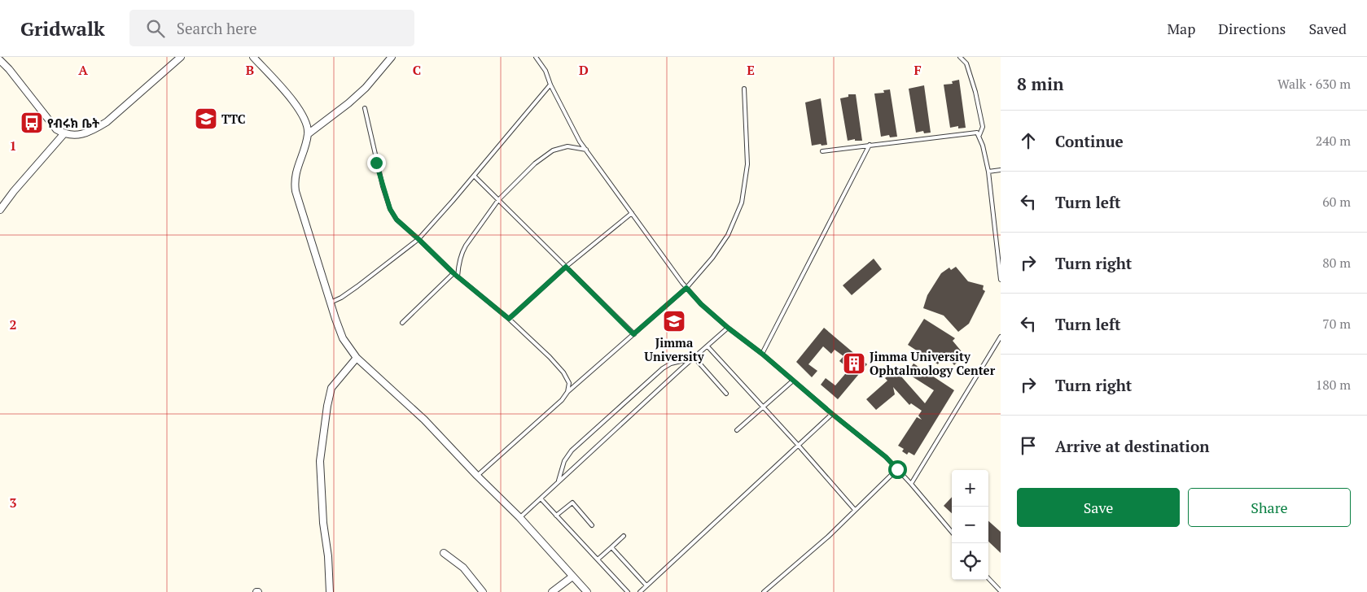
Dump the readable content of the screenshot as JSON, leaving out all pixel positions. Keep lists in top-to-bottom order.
{
  "places": {
    "school or university": ["TTC", "Jimma University"],
    "bus stop": ["የብሩክ ቤት"],
    "building": ["Jimma University Ophtalmology Center"]
  },
  "page": {
    "header": "Gridwalk",
    "search": "Search here",
    "nav": ["Map", "Directions", "Saved"],
    "heading": ["8 min", "Walk · 630 m"],
    "list": [
      ["Continue", "240 m"],
      ["Turn left", "60 m"],
      ["Turn right", "80 m"],
      ["Turn left", "70 m"],
      ["Turn right", "180 m"],
      "Arrive at destination"
    ],
    "map_buttons": ["+", "−"],
    "buttons": ["Save", "Share"]
  },
  "grid": {
    "columns": [
      "A",
      "B",
      "C",
      "D",
      "E",
      "F"
    ],
    "rows": ["1", "2", "3"]
  }
}
